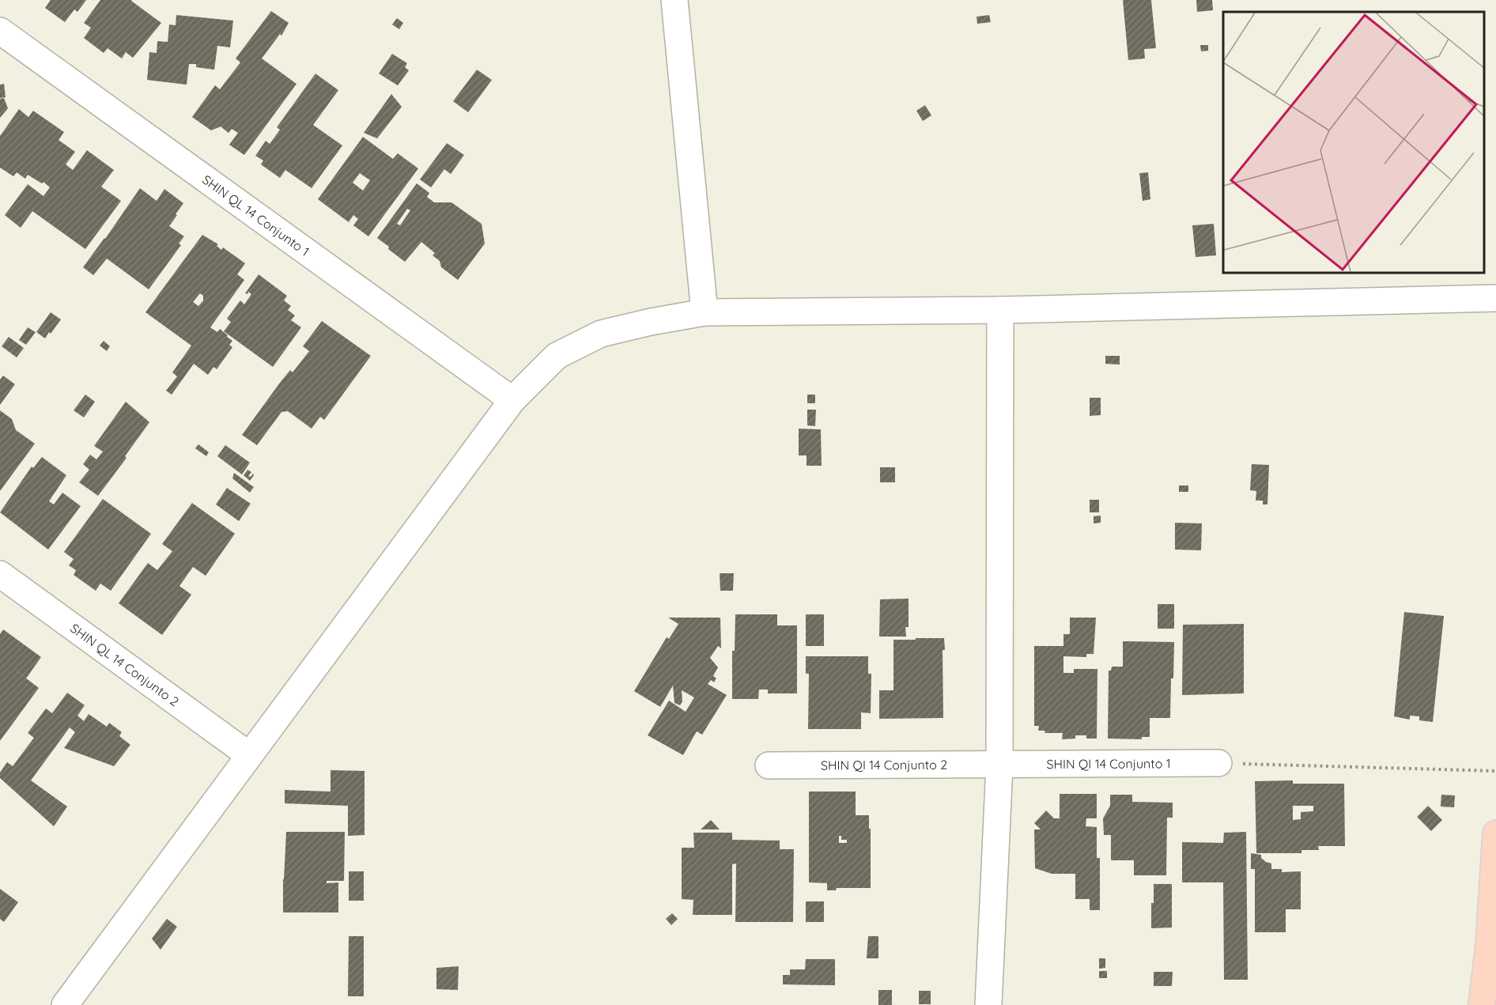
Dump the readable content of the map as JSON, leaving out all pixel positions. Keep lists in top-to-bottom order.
{
  "streets": {
    "street": [
      "SHIN QL 14 Conjunto 1",
      "SHIN QL 14 Conjunto 2",
      "SHIN QI 14 Conjunto 1",
      "SHIN QI 14 Conjunto 2"
    ]
  },
  "crossings": [
    ["SHIN QI 14 Conjunto 1", "SHIN QI 14 Conjunto 2"]
  ]
}
